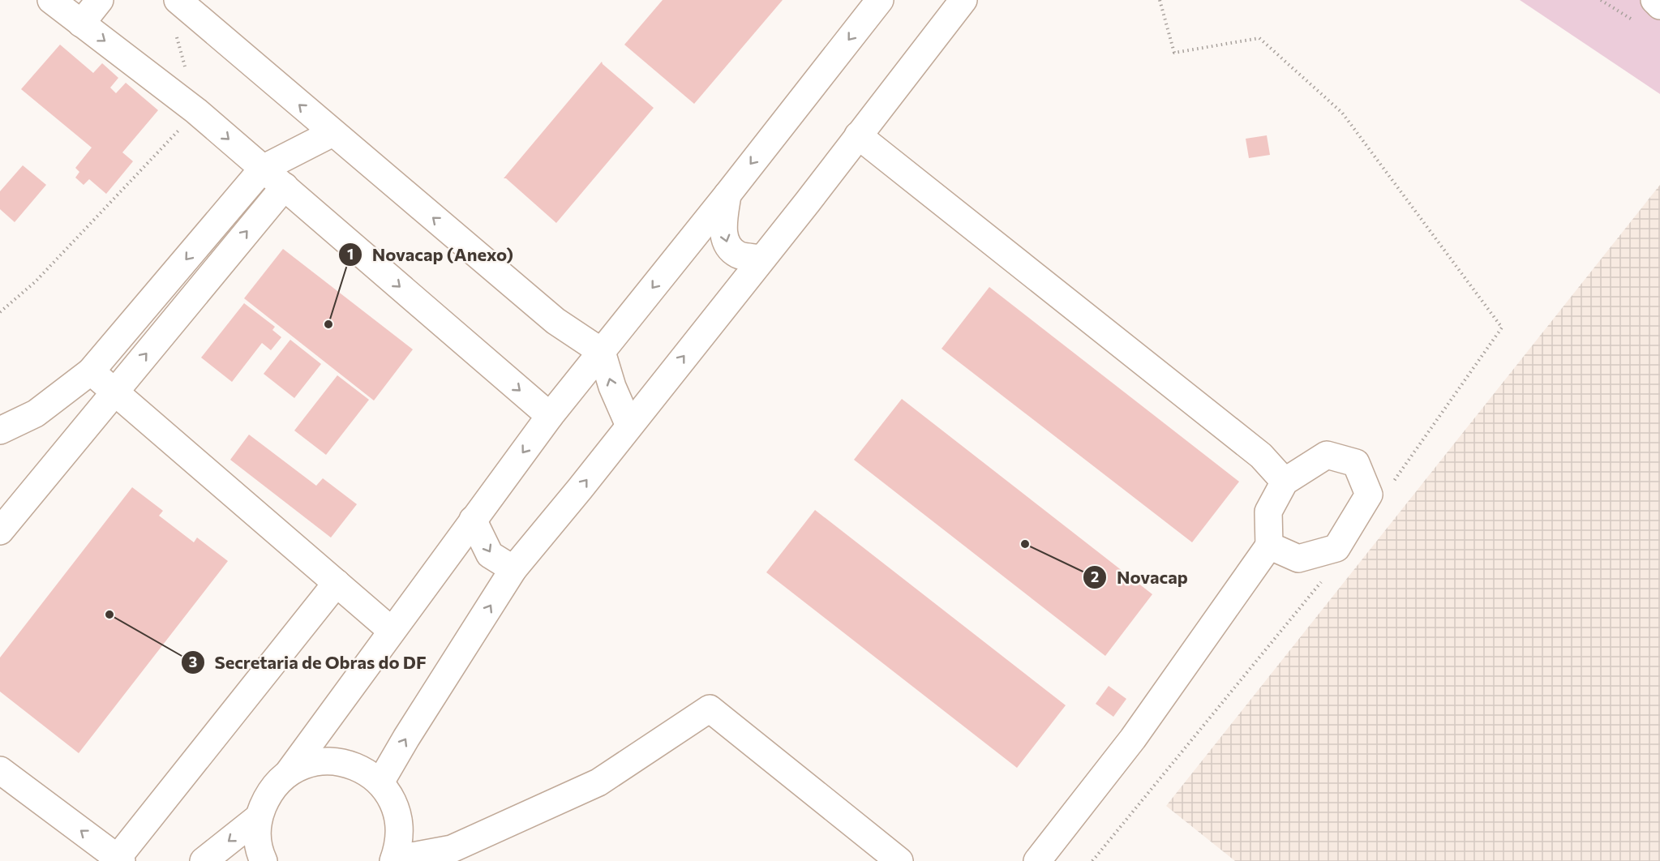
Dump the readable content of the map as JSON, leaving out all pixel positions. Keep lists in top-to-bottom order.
{
  "places": ["Novacap (Anexo)", "Novacap", "Secretaria de Obras do DF"]
}
